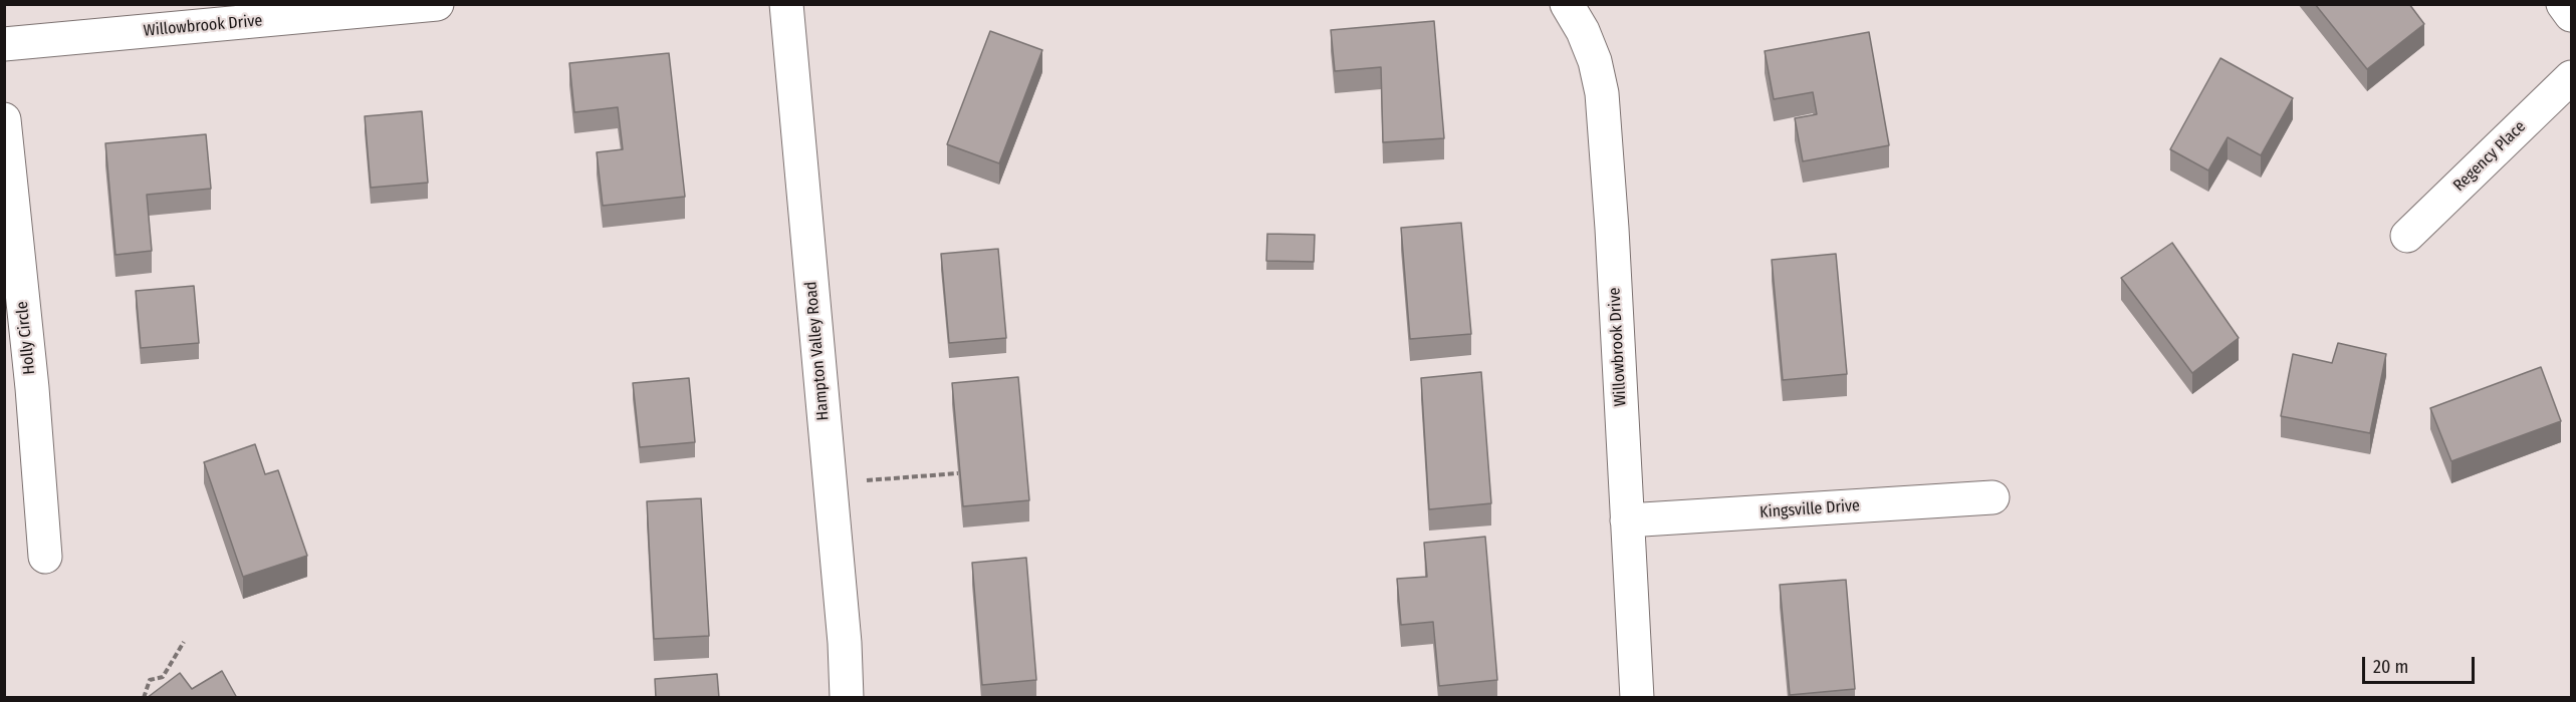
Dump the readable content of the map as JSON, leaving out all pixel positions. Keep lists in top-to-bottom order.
{
  "streets": {
    "street": [
      "Willowbrook Drive",
      "Regency Place",
      "Holly Circle",
      "Hampton Valley Road",
      "Kingsville Drive"
    ]
  },
  "crossings": [
    ["Willowbrook Drive", "Kingsville Drive"]
  ],
  "scale_bar": "20 m"
}
